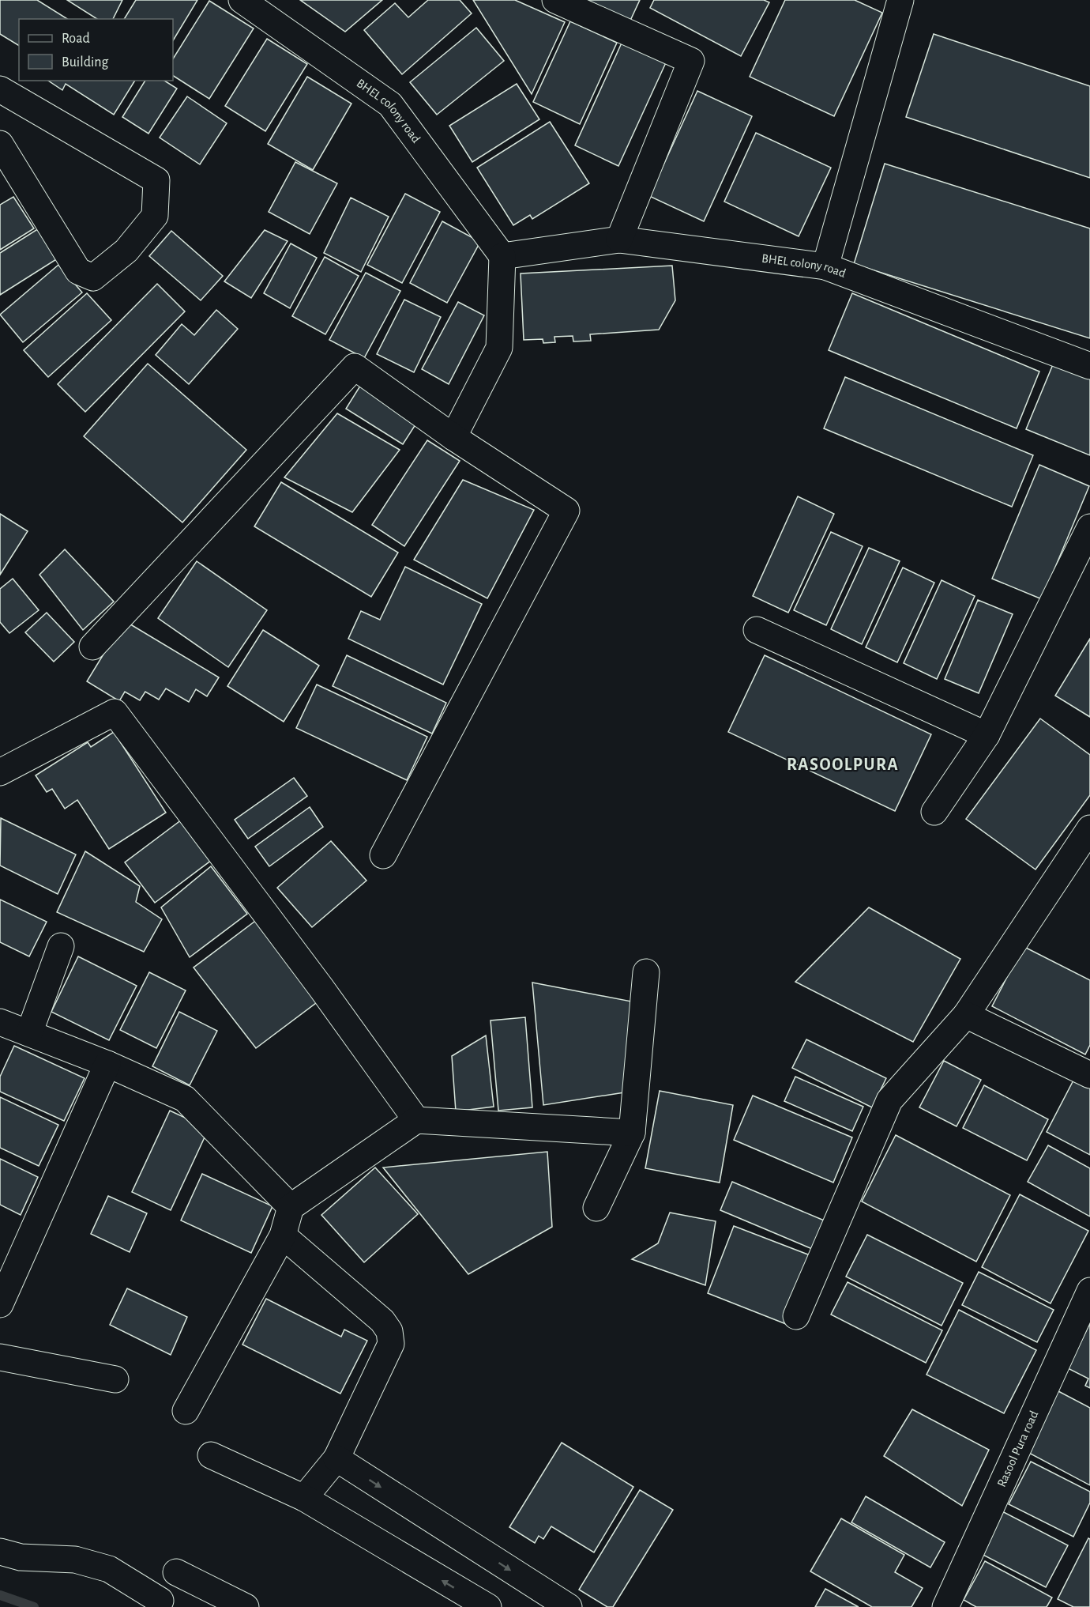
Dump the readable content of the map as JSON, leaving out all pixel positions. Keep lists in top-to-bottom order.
{
  "streets": {
    "street": ["BHEL colony road", "Rasool Pura road"]
  },
  "districts": ["RASOOLPURA"],
  "legend": ["Road", "Building"]
}
